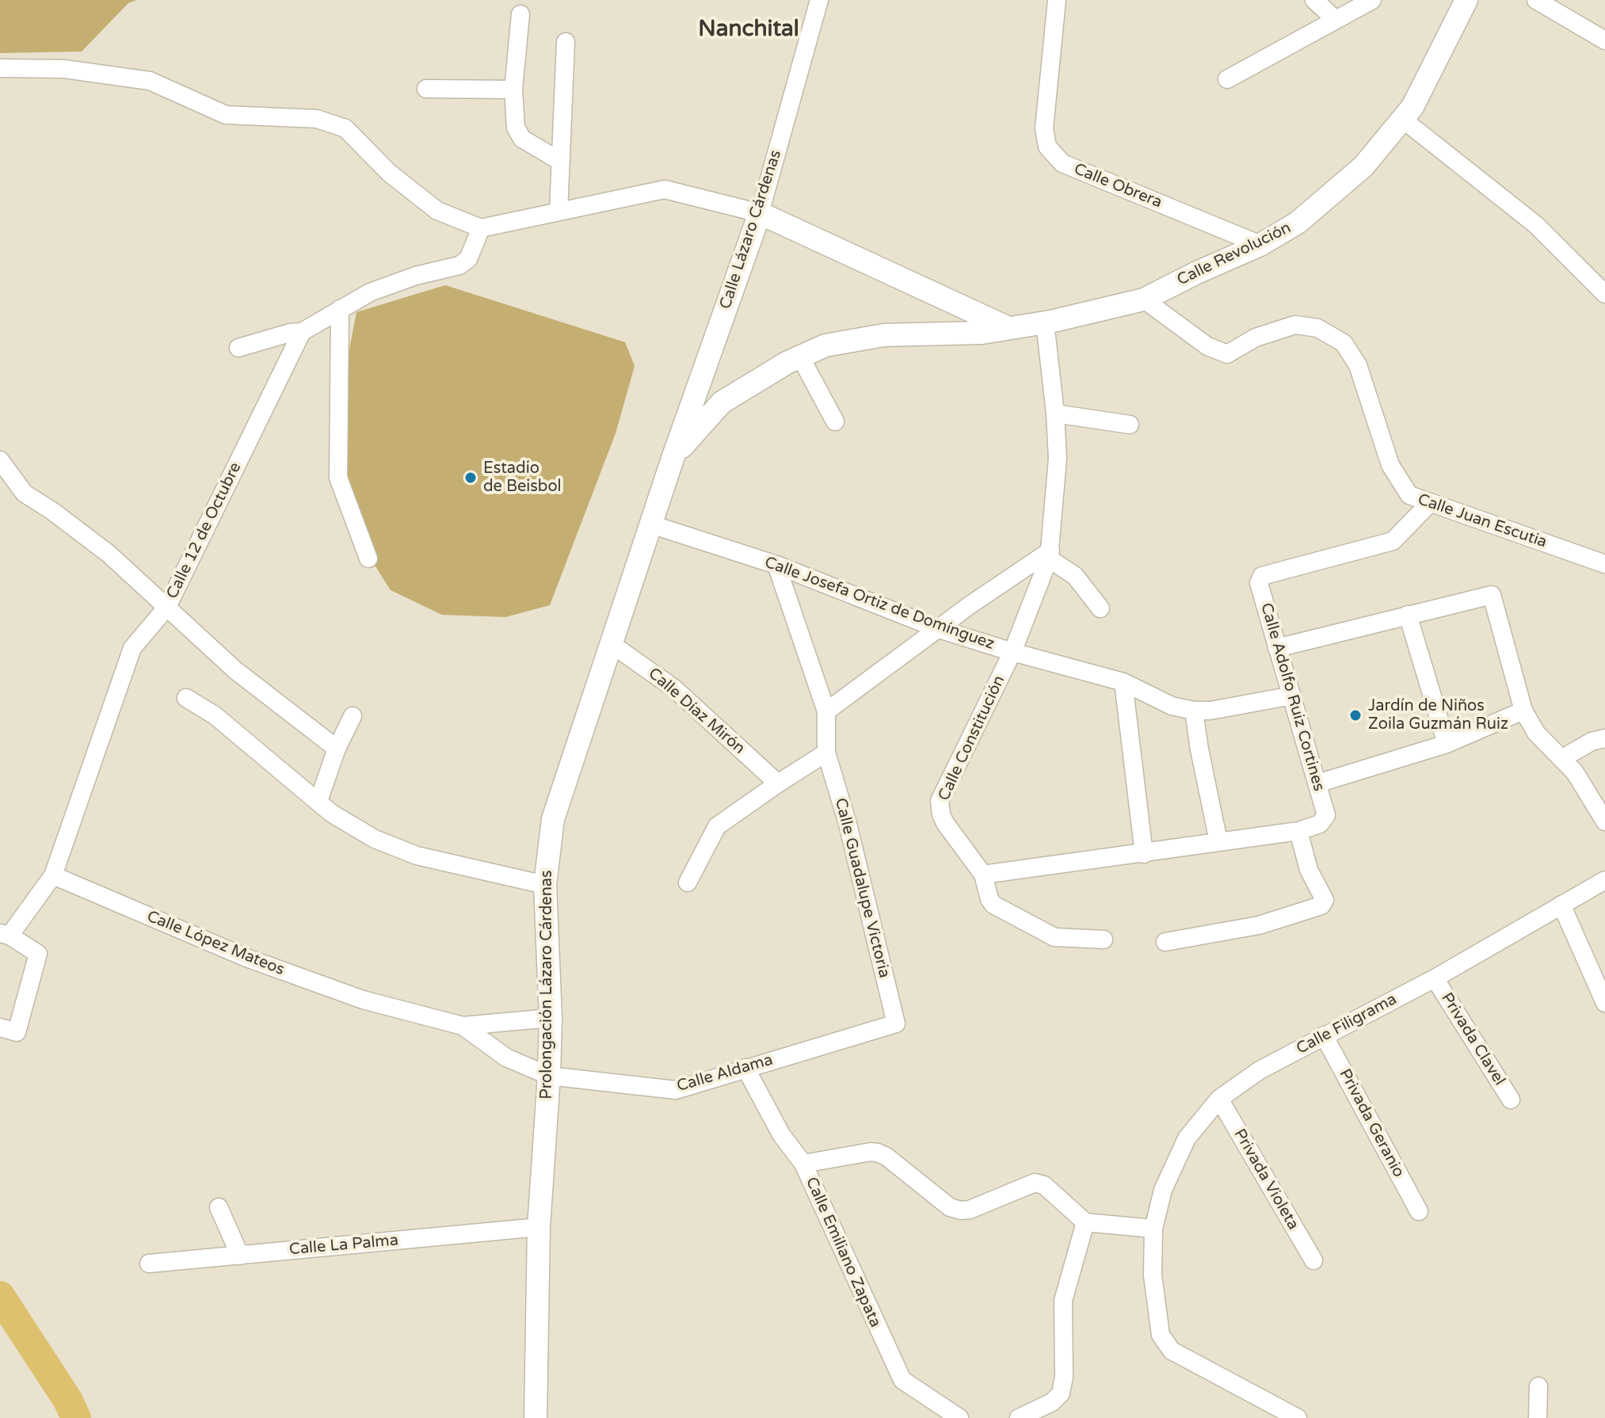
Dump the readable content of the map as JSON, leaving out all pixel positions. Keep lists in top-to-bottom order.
{
  "streets": {
    "main road": ["Calle Lázaro Cárdenas", "Calle Revolución", "Prolongación Lázaro Cárdenas"],
    "street": [
      "Calle Obrera",
      "Calle Juan Escutia",
      "Calle 12 de Octubre",
      "Calle Josefa Ortiz de Domínguez",
      "Calle Adolfo Ruiz Cortines",
      "Calle Díaz Mirón",
      "Calle Constitución",
      "Calle Guadalupe Victoria",
      "Calle López Mateos",
      "Calle Filigrama",
      "Privada Clavel",
      "Calle Aldama",
      "Privada Geranio",
      "Privada Violeta",
      "Calle La Palma",
      "Calle Emiliano Zapata"
    ]
  },
  "crossings": [
    ["Calle Obrera", "Calle Revolución"],
    ["Calle Lázaro Cárdenas", "Calle Revolución"],
    ["Calle Lázaro Cárdenas", "Prolongación Lázaro Cárdenas"],
    ["Calle Revolución", "Calle Juan Escutia"],
    ["Calle Revolución", "Calle Constitución"],
    ["Calle Revolución", "Prolongación Lázaro Cárdenas"],
    ["Calle Juan Escutia", "Calle Adolfo Ruiz Cortines"],
    ["Calle 12 de Octubre", "Calle López Mateos"],
    ["Calle Josefa Ortiz de Domínguez", "Calle Adolfo Ruiz Cortines"],
    ["Calle Josefa Ortiz de Domínguez", "Calle Constitución"],
    ["Calle Josefa Ortiz de Domínguez", "Prolongación Lázaro Cárdenas"],
    ["Calle Díaz Mirón", "Prolongación Lázaro Cárdenas"],
    ["Calle Guadalupe Victoria", "Calle Aldama"],
    ["Calle López Mateos", "Prolongación Lázaro Cárdenas"],
    ["Calle López Mateos", "Calle Aldama"],
    ["Prolongación Lázaro Cárdenas", "Calle Aldama"],
    ["Prolongación Lázaro Cárdenas", "Calle La Palma"],
    ["Calle Filigrama", "Privada Clavel"],
    ["Calle Filigrama", "Privada Geranio"],
    ["Calle Filigrama", "Privada Violeta"],
    ["Calle Aldama", "Calle Emiliano Zapata"]
  ],
  "districts": ["Nanchital"],
  "places": ["Estadio de Beisbol", "Jardín de Niños Zoila Guzmán Ruiz"]
}
